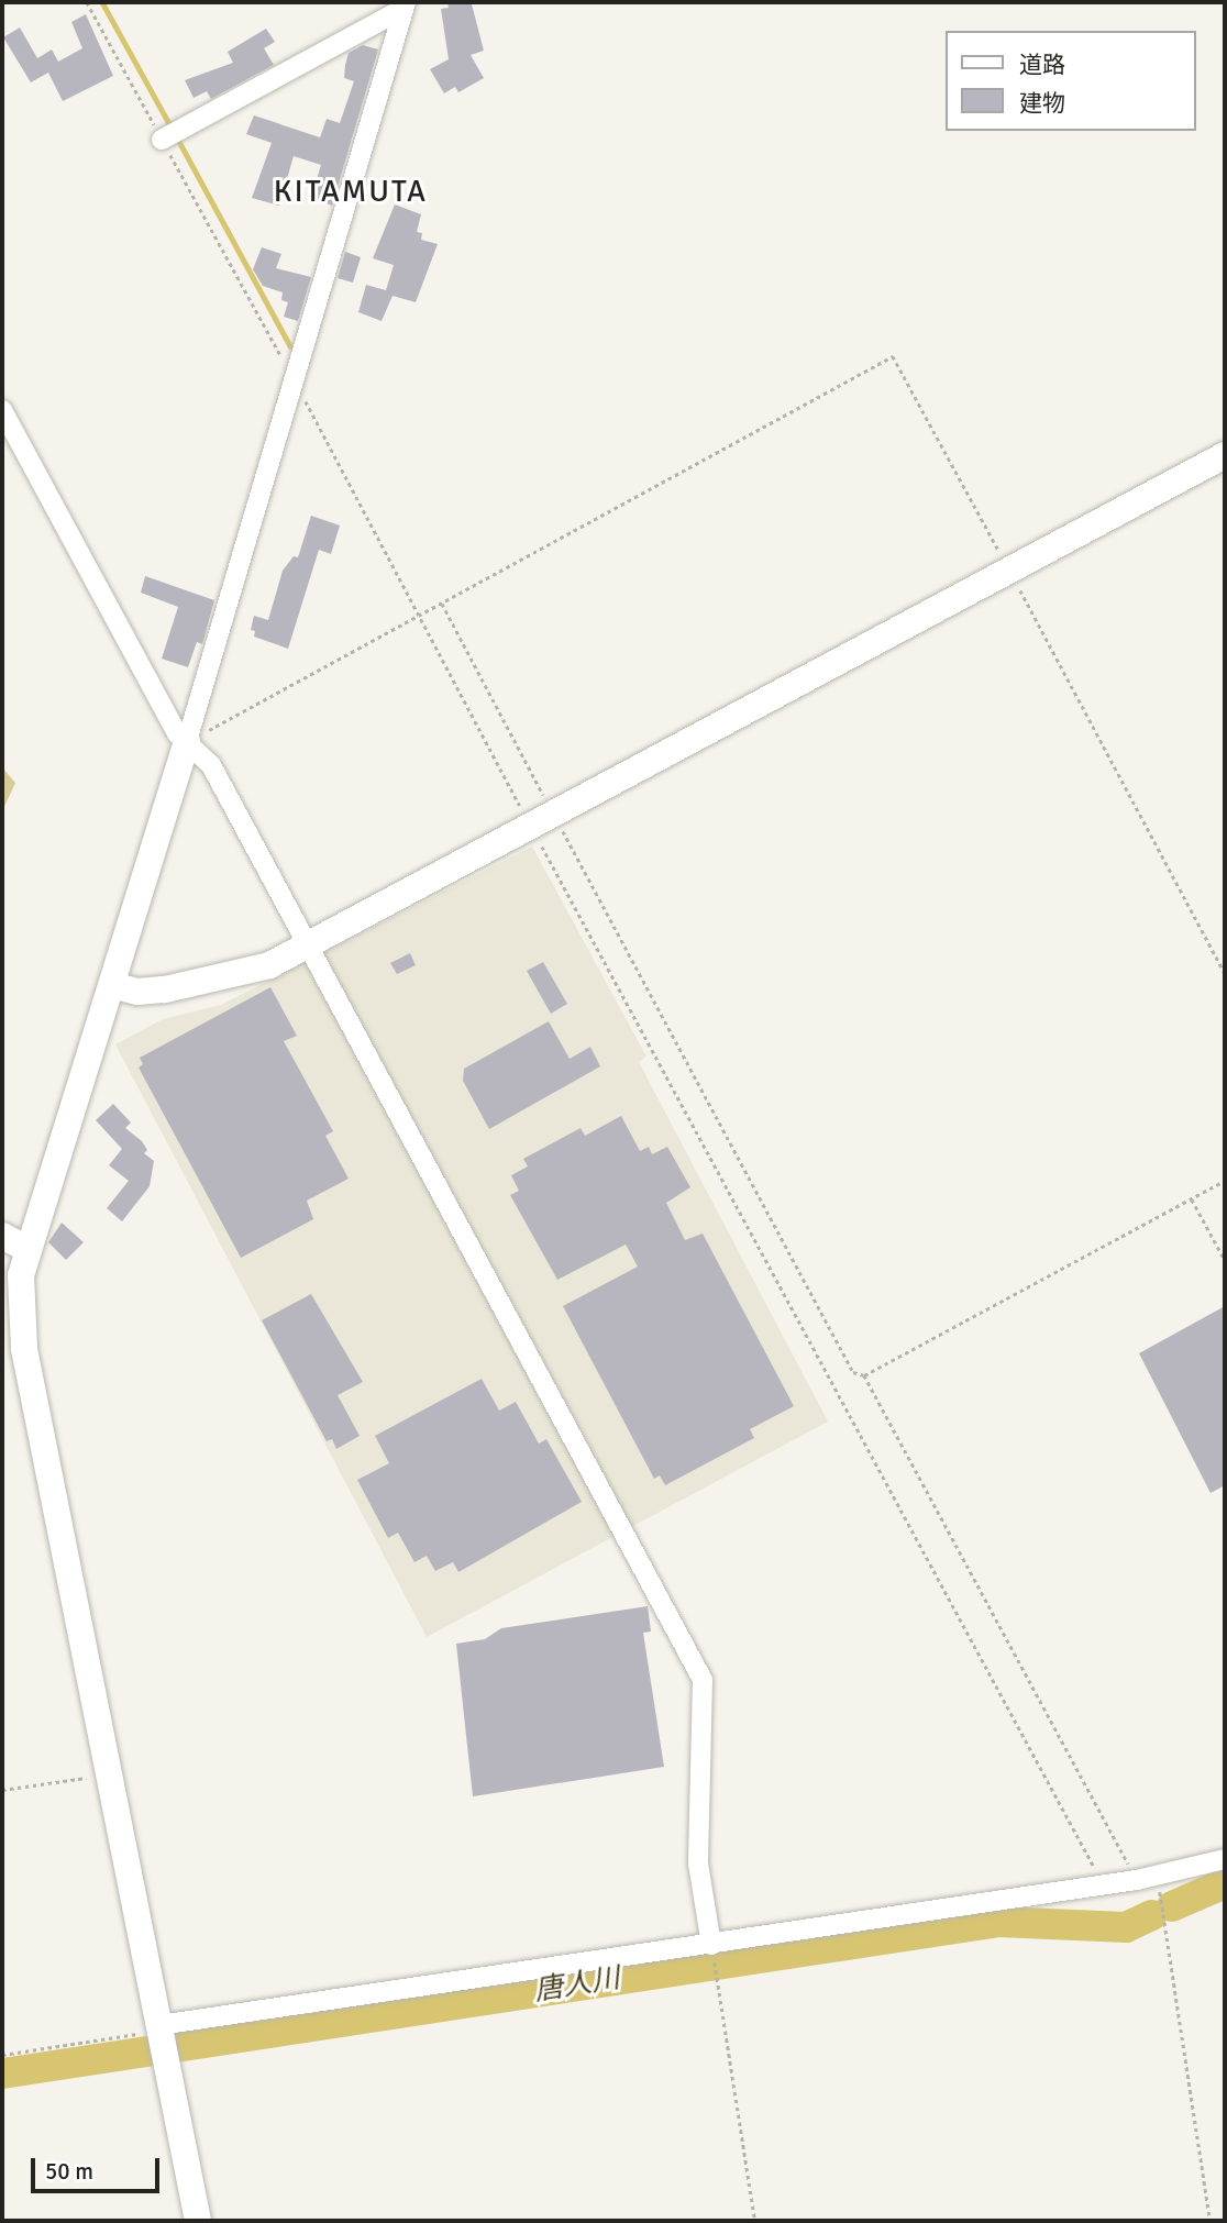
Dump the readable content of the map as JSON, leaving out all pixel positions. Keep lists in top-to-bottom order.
{
  "districts": ["KITAMUTA"],
  "water": ["唐人川"],
  "legend": ["道路", "建物"],
  "scale_bar": "50 m"
}
